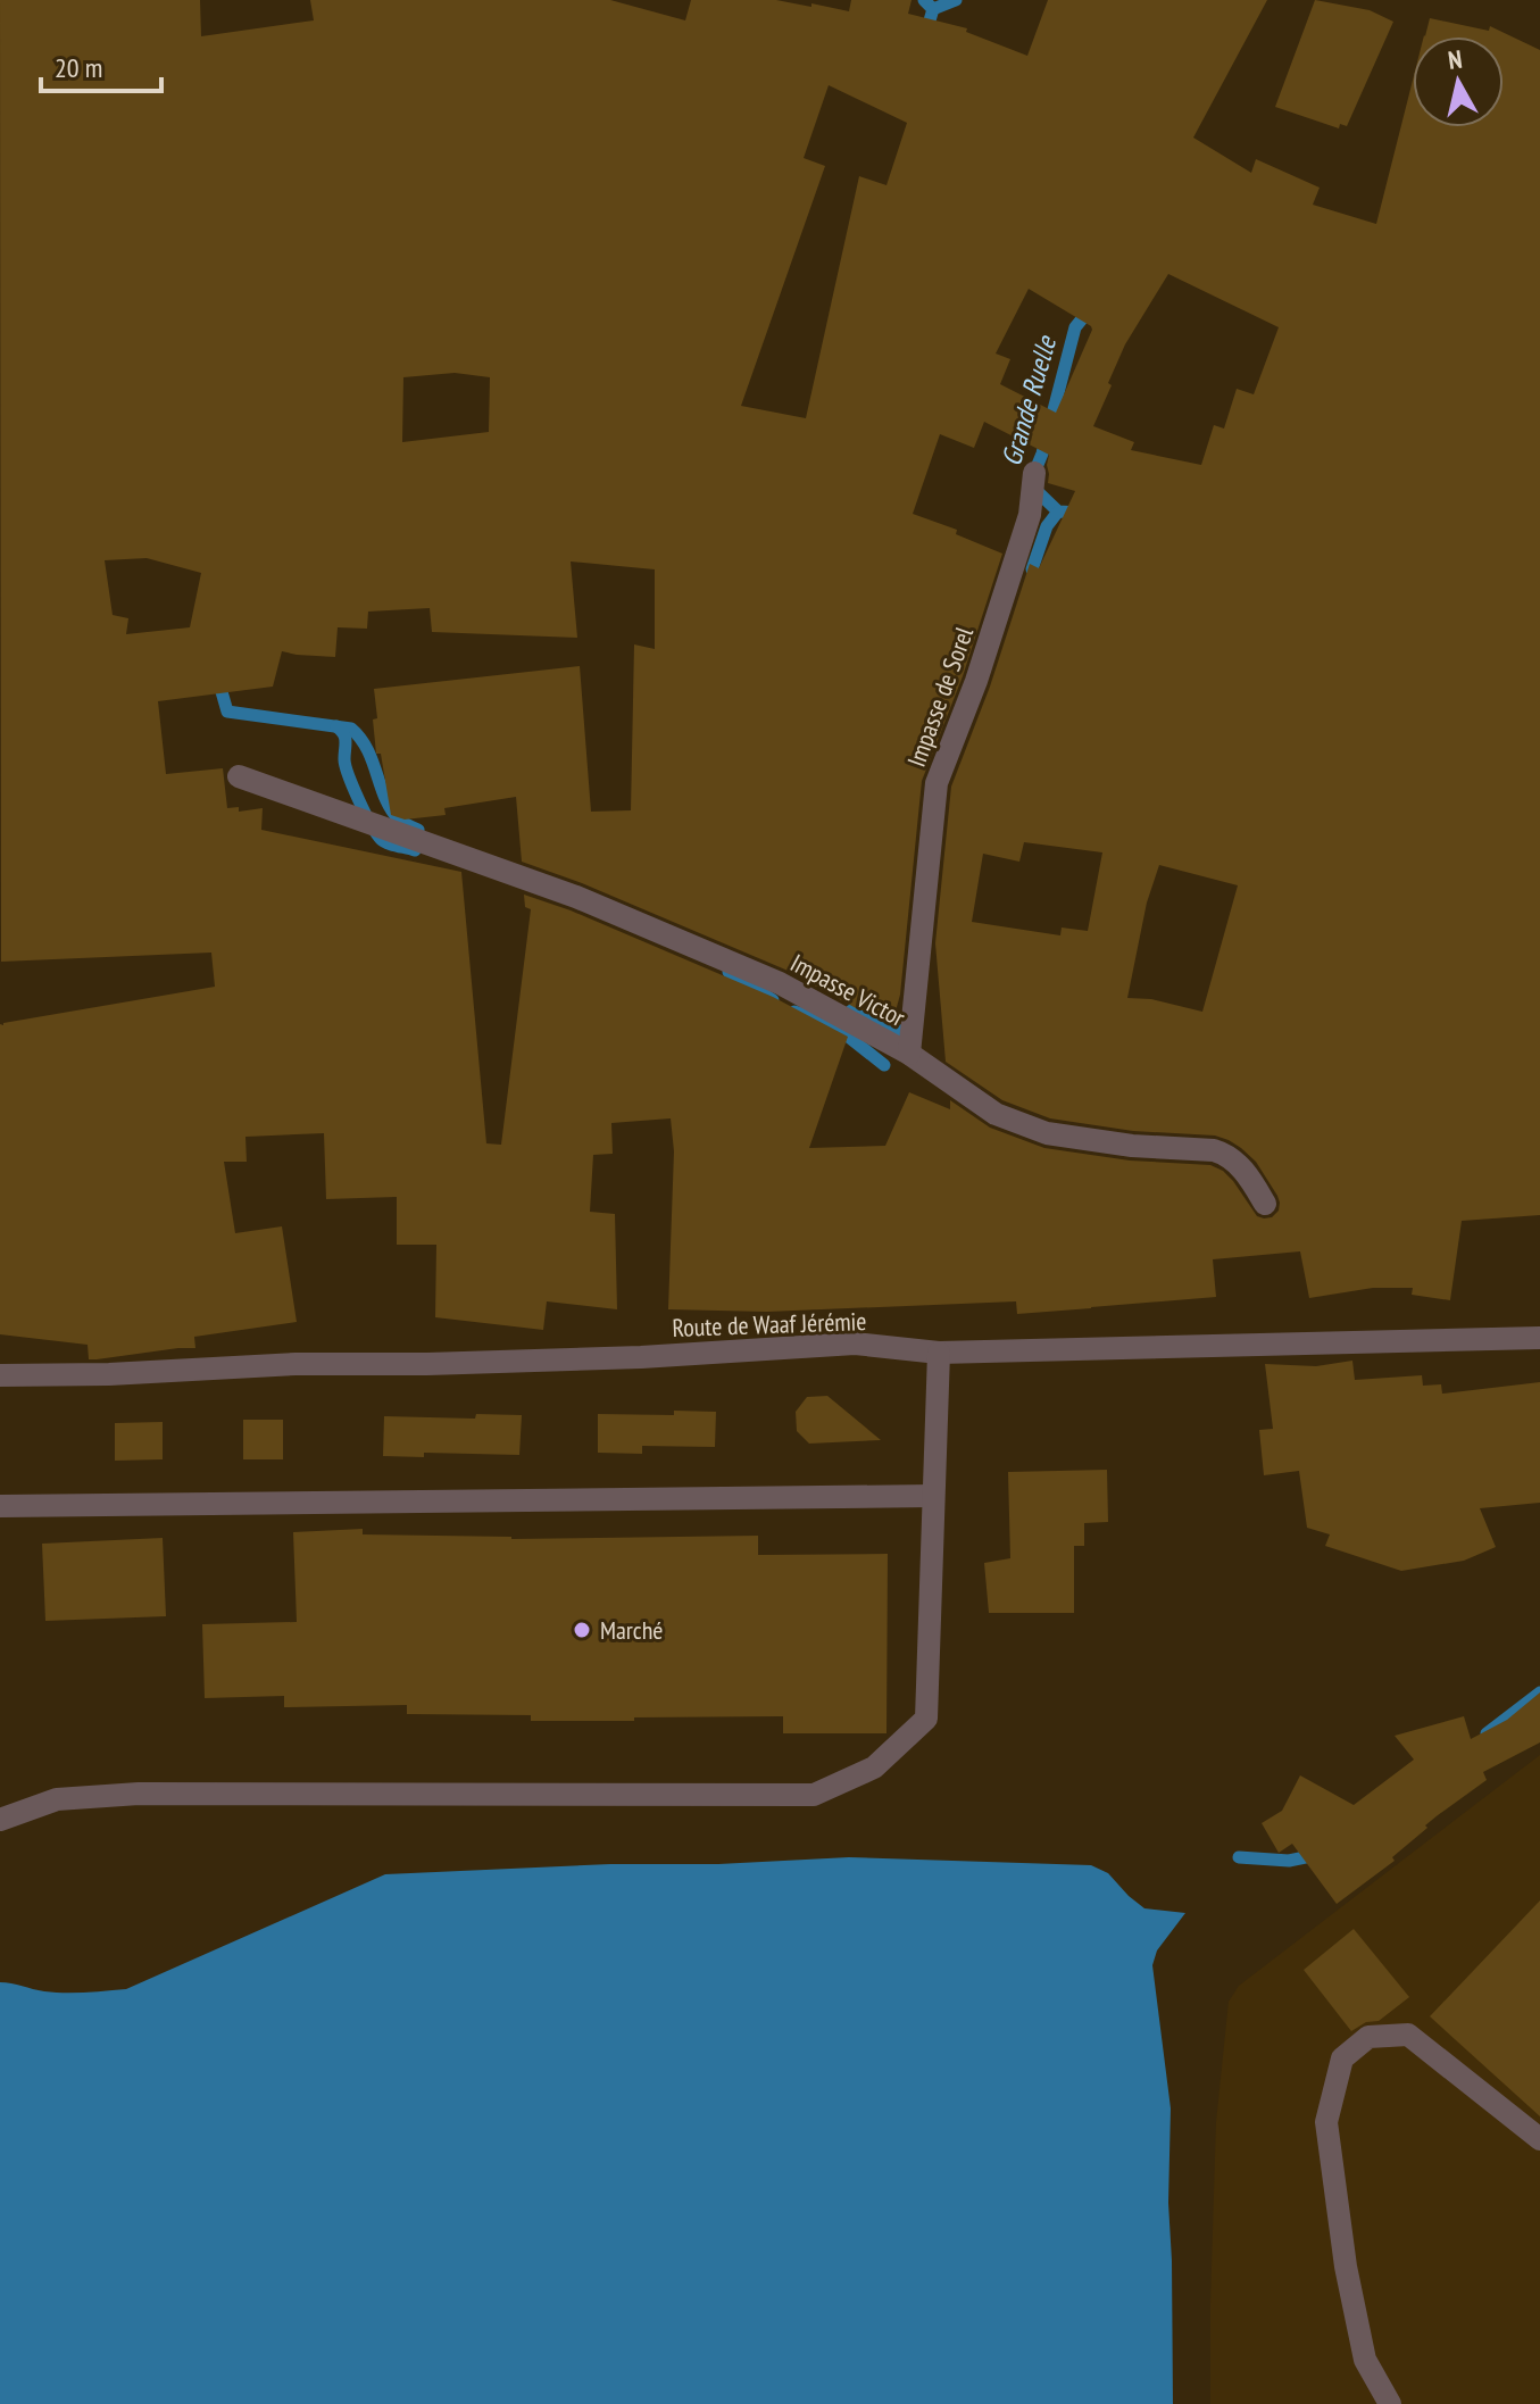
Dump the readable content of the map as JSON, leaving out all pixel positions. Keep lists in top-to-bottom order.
{
  "streets": {
    "street": ["Impasse de Sorel", "Impasse Victor", "Route de Waaf Jérémie"]
  },
  "crossings": [
    ["Impasse de Sorel", "Impasse Victor"]
  ],
  "water": ["Grande Ruelle"],
  "places": ["Marché"],
  "scale_bar": "20 m",
  "north": "top"
}
